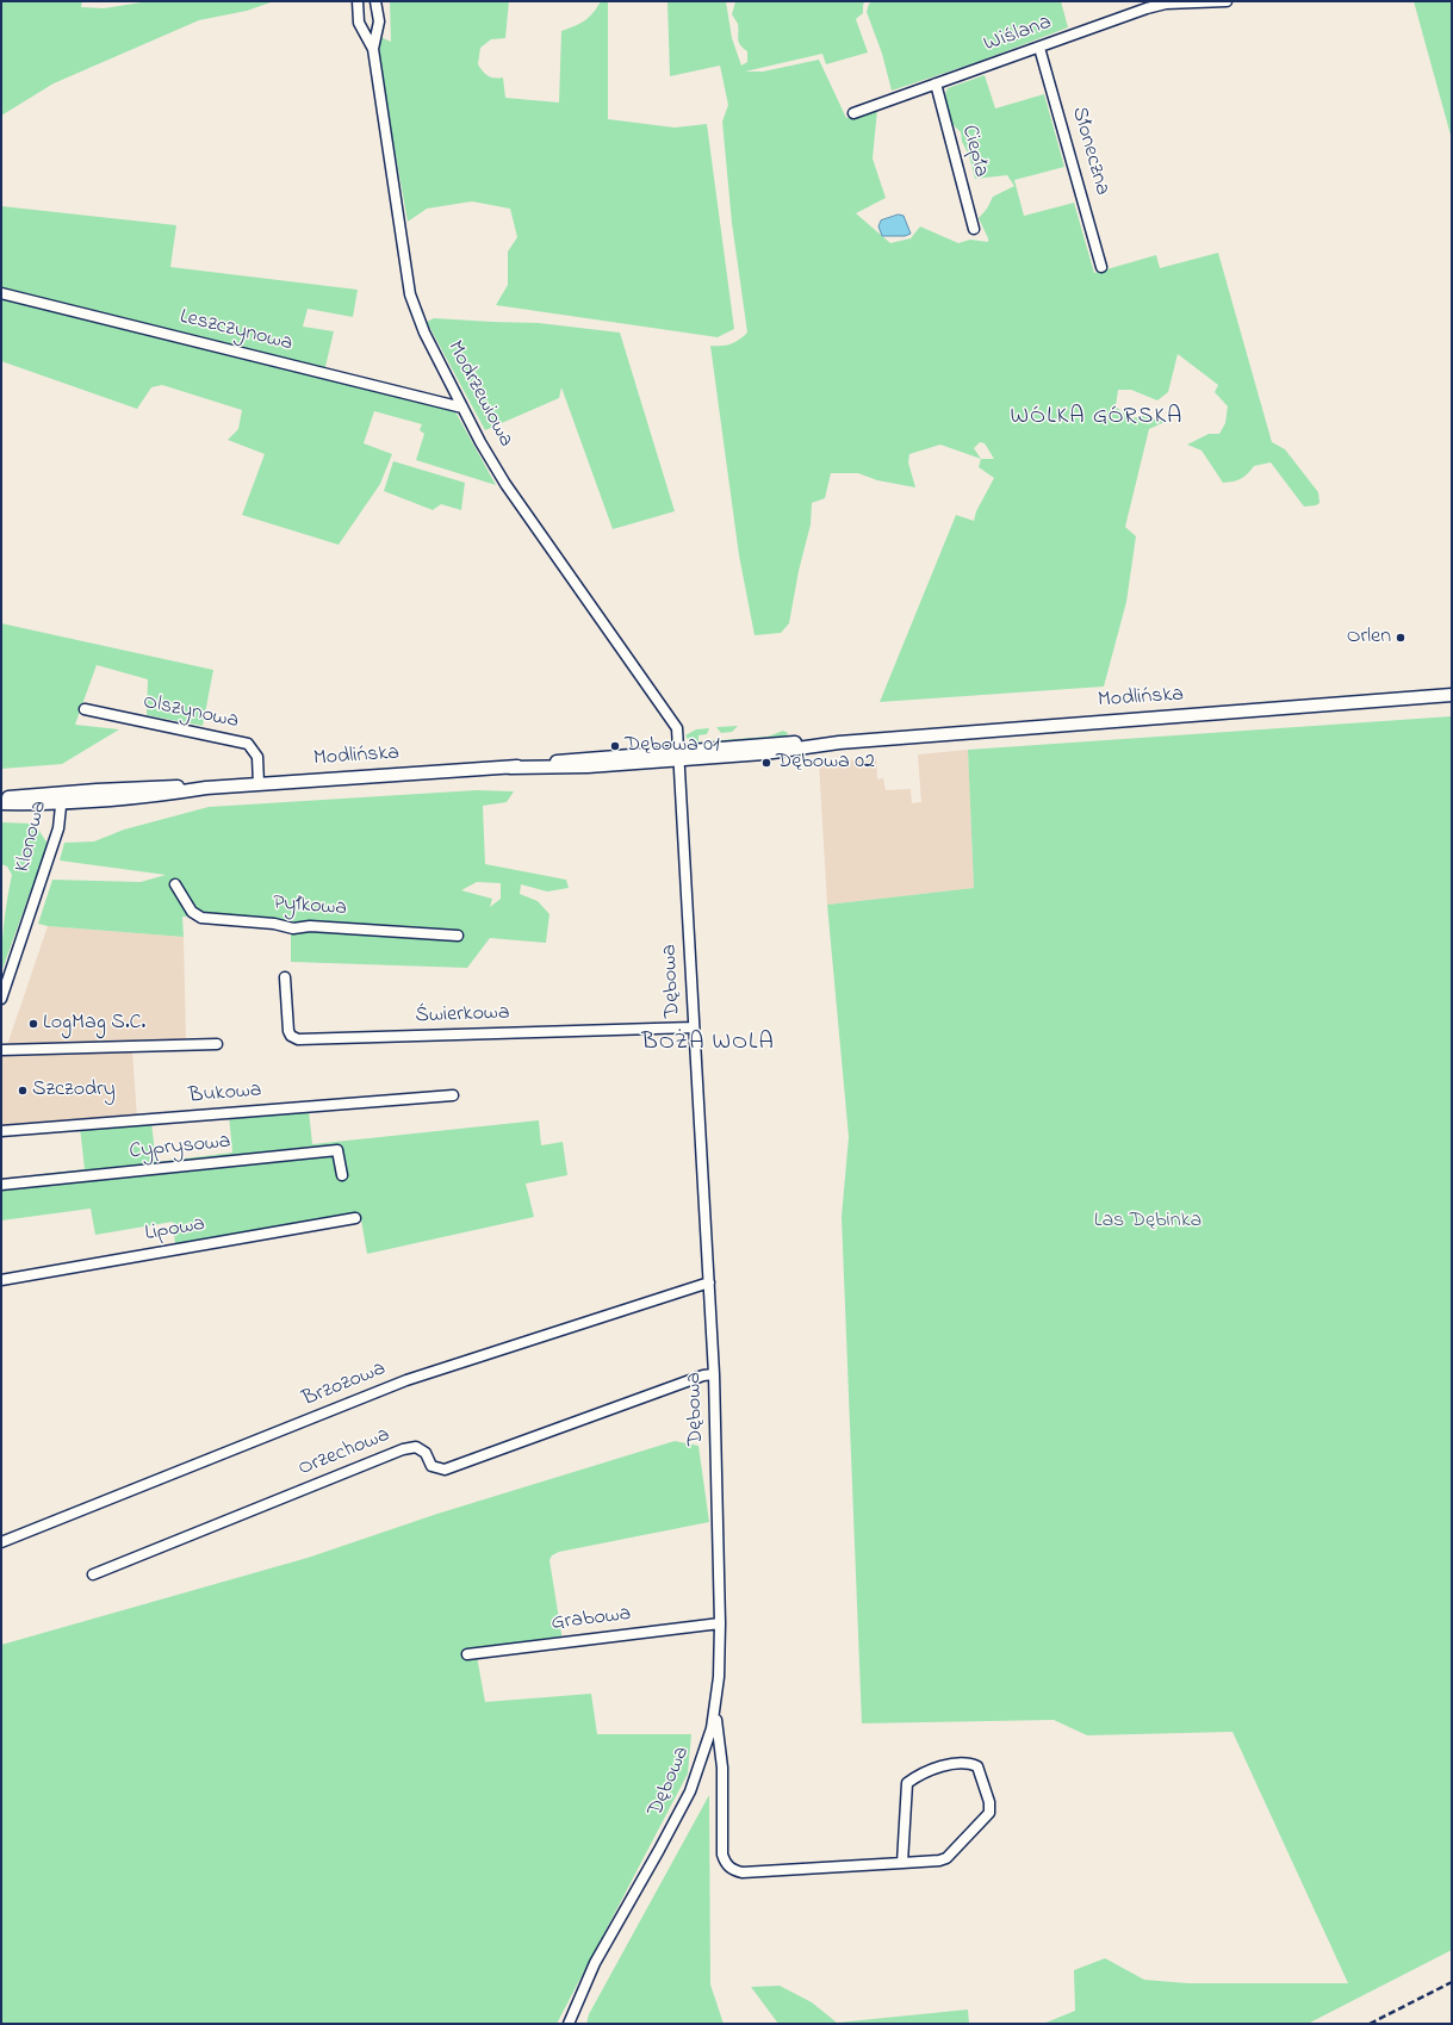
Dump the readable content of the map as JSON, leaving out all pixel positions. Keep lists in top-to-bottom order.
{
  "streets": {
    "main road": ["Modlińska"],
    "street": [
      "Wiślana",
      "Ciepła",
      "Słoneczna",
      "Leszczynowa",
      "Modrzewiowa",
      "Olszynowa",
      "Klonowa",
      "Pyłkowa",
      "Dębowa",
      "Świerkowa",
      "Bukowa",
      "Cyprysowa",
      "Lipowa",
      "Brzozowa",
      "Orzechowa",
      "Grabowa"
    ]
  },
  "crossings": [
    ["Wiślana", "Ciepła"],
    ["Wiślana", "Słoneczna"],
    ["Leszczynowa", "Modrzewiowa"],
    ["Modrzewiowa", "Modlińska"],
    ["Modrzewiowa", "Dębowa"],
    ["Modlińska", "Olszynowa"],
    ["Modlińska", "Klonowa"],
    ["Modlińska", "Dębowa"],
    ["Dębowa", "Świerkowa"],
    ["Dębowa", "Brzozowa"],
    ["Dębowa", "Orzechowa"],
    ["Dębowa", "Grabowa"]
  ],
  "districts": ["WÓLKA GÓRSKA", "BOŻA WOLA"],
  "parks": ["Las Dębinka"],
  "places": [
    "Orlen",
    "Dębowa 01",
    "Dębowa 02",
    "LogMag S.C.",
    "Szczodry"
  ]
}
